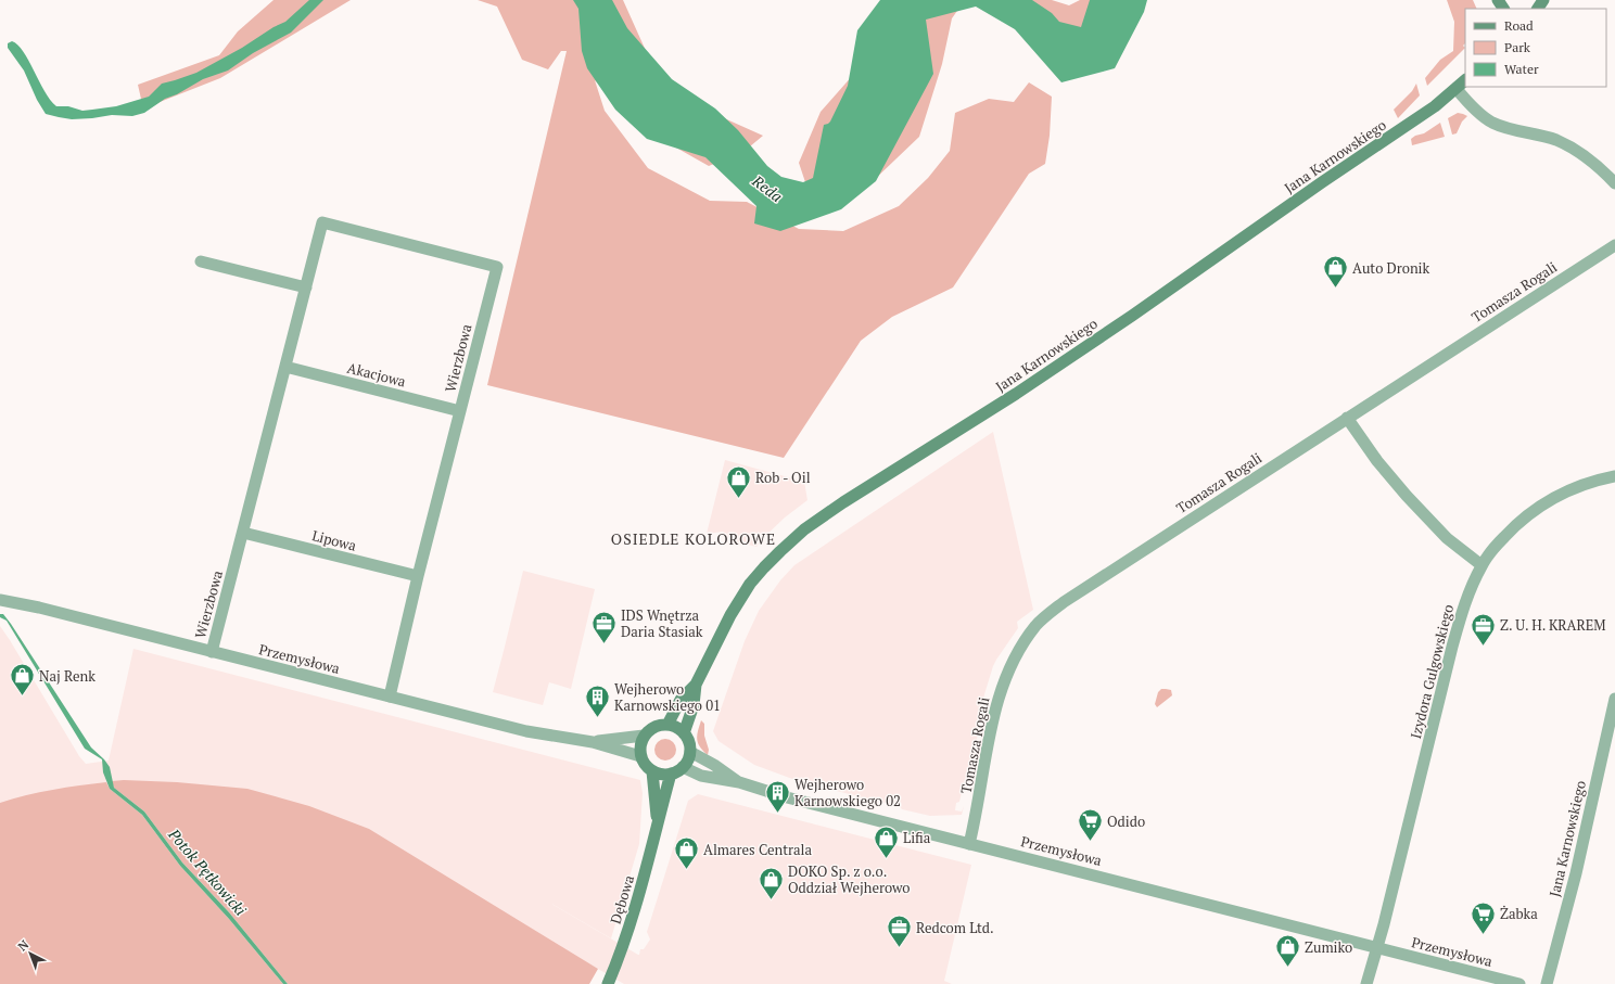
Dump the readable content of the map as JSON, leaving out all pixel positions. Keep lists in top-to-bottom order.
{
  "streets": {
    "main road": ["Jana Karnowskiego", "Dębowa"],
    "street": [
      "Tomasza Rogali",
      "Wierzbowa",
      "Akacjowa",
      "Lipowa",
      "Przemysłowa",
      "Izydora Gulgowskiego"
    ]
  },
  "crossings": [
    ["Jana Karnowskiego", "Przemysłowa"],
    ["Jana Karnowskiego", "Dębowa"],
    ["Tomasza Rogali", "Przemysłowa"],
    ["Wierzbowa", "Akacjowa"],
    ["Wierzbowa", "Lipowa"],
    ["Wierzbowa", "Przemysłowa"],
    ["Przemysłowa", "Izydora Gulgowskiego"],
    ["Przemysłowa", "Dębowa"]
  ],
  "districts": ["OSIEDLE KOLOROWE"],
  "water": ["Reda", "Potok Pętkowicki"],
  "places": {
    "shop": [
      "Auto Dronik",
      "Rob - Oil",
      "Naj Renk",
      "Lifia",
      "Almares Centrala",
      "DOKO Sp. z o.o. Oddział Wejherowo",
      "Zumiko"
    ],
    "office": ["IDS Wnętrza Daria Stasiak", "Z. U. H. KRAREM", "Redcom Ltd."],
    "building": ["Wejherowo Karnowskiego 01", "Wejherowo Karnowskiego 02"],
    "supermarket": ["Odido", "Żabka"]
  },
  "legend": ["Road", "Park", "Water"],
  "north": "top left"
}
